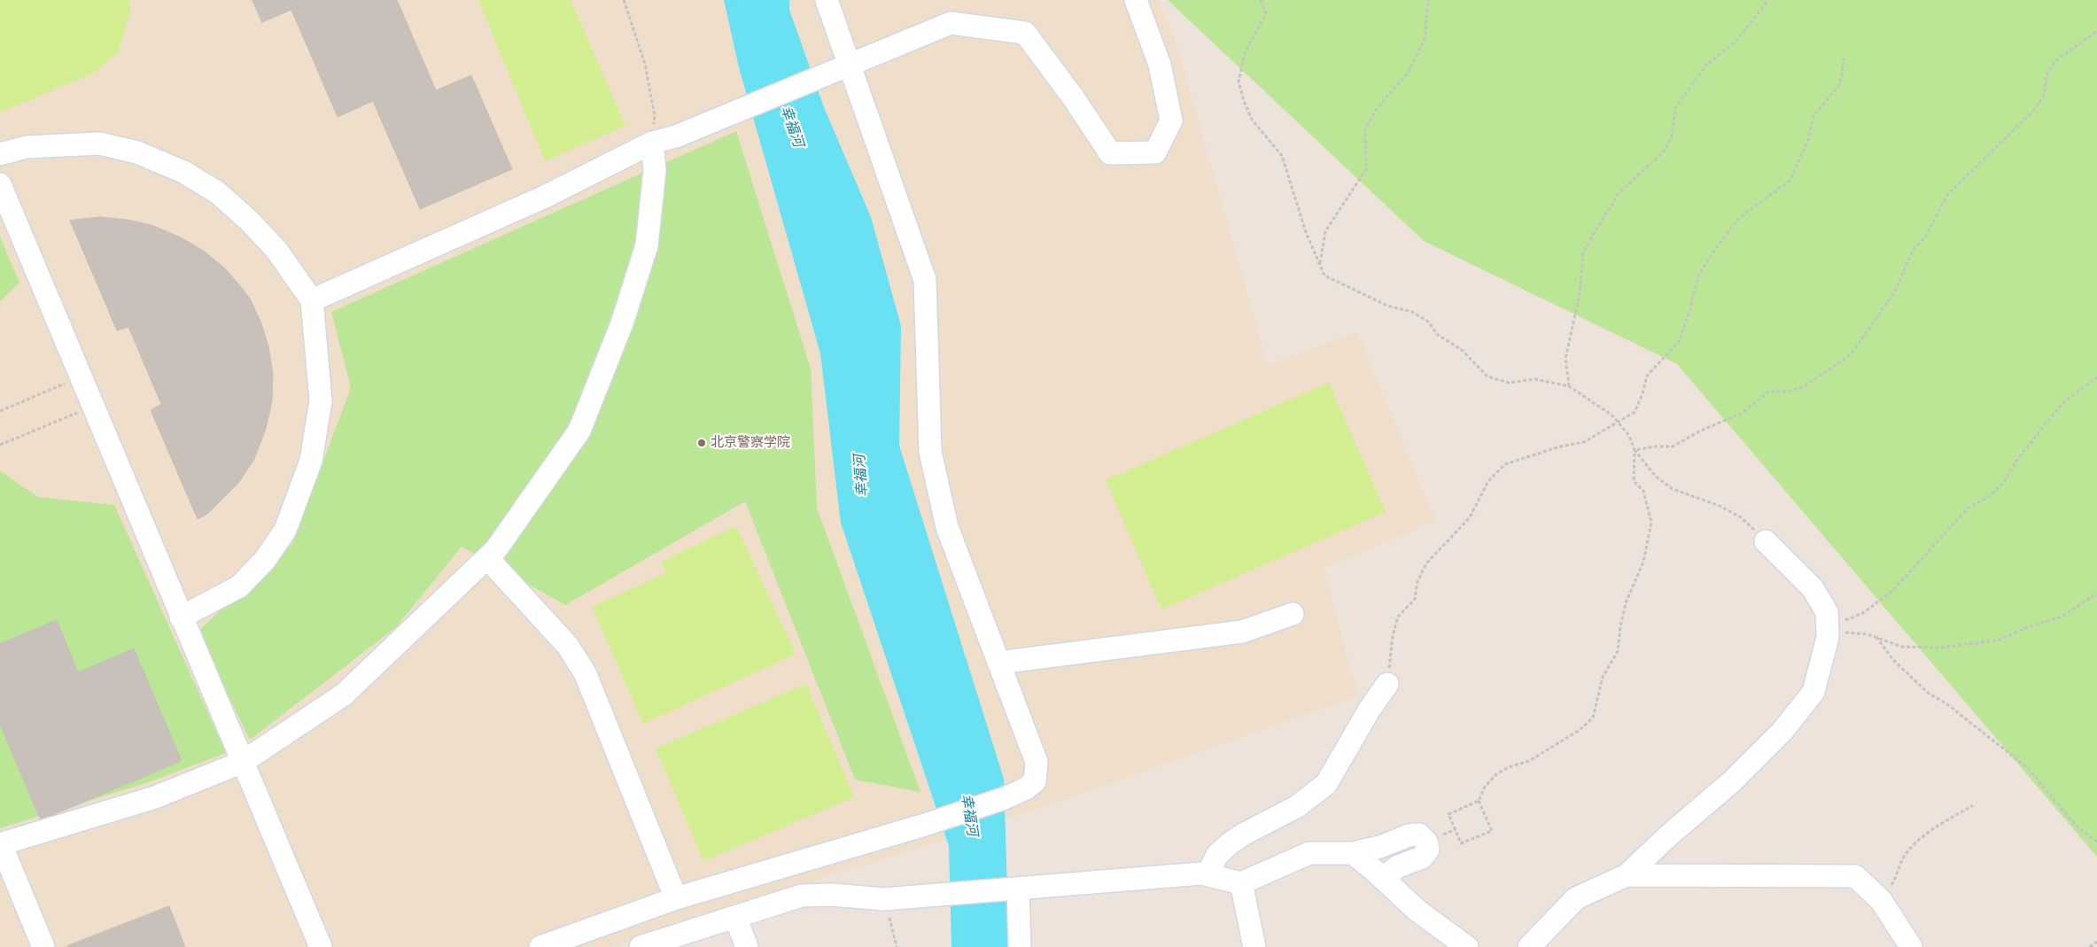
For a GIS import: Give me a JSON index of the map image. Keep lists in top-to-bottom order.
{
  "water": ["幸福河"],
  "places": ["北京警察学院"]
}
